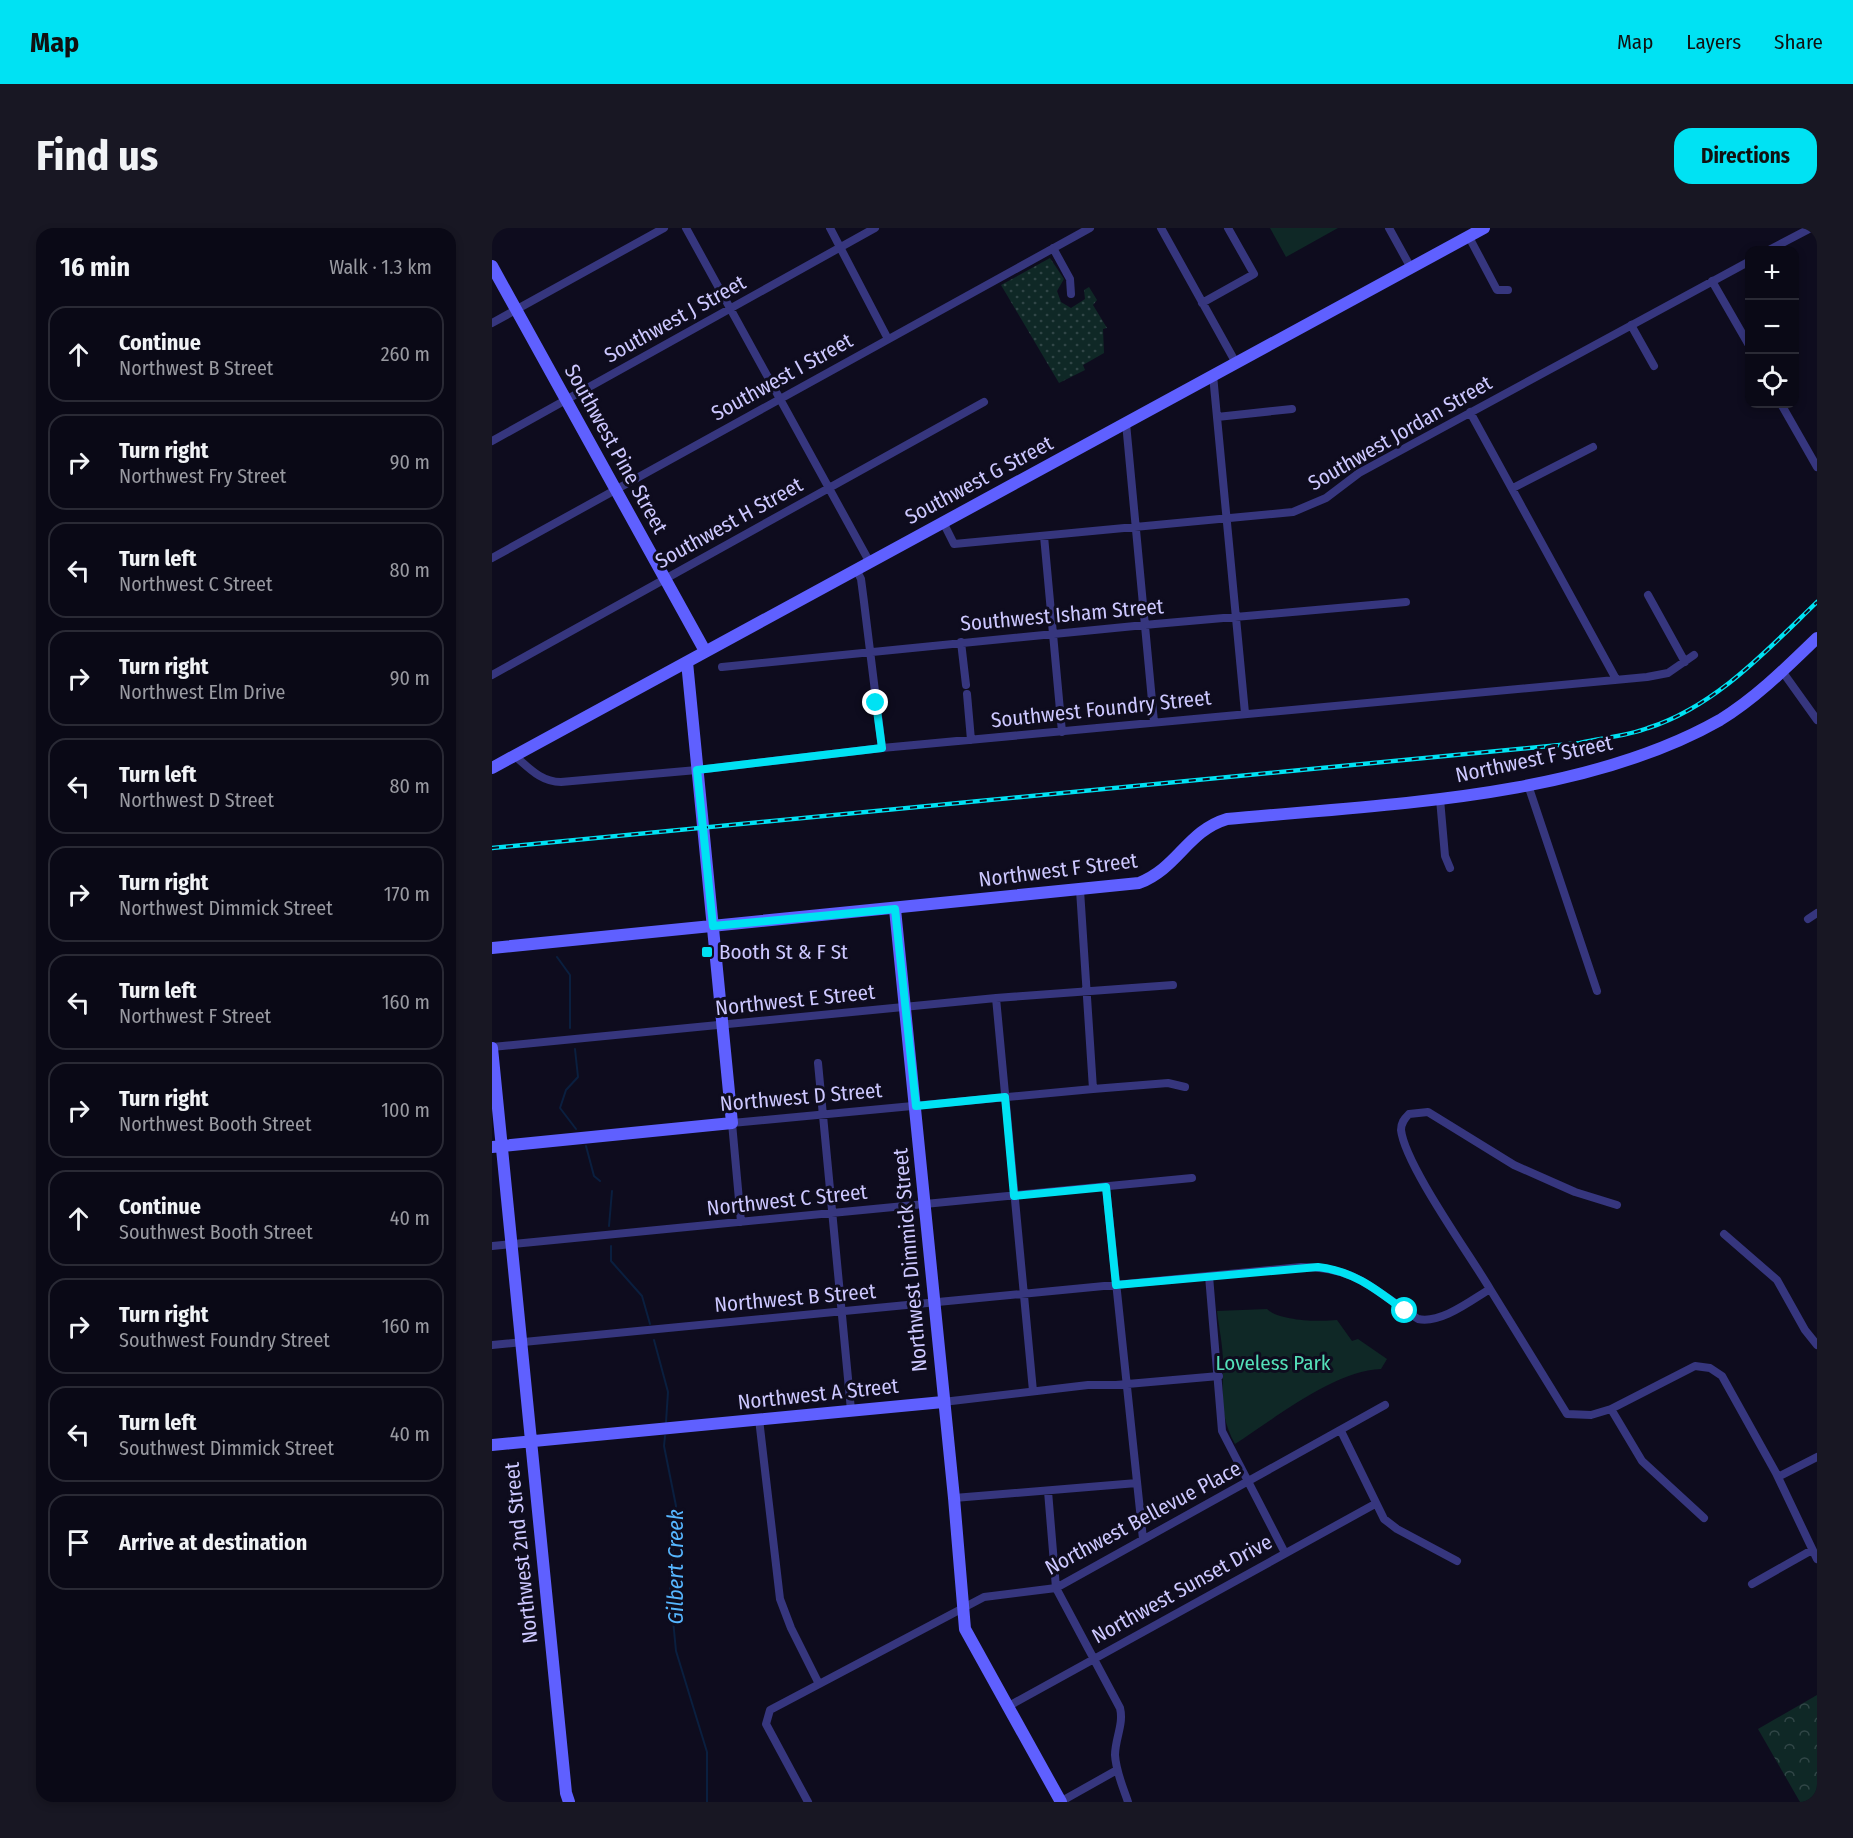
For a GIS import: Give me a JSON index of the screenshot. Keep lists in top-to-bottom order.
{
  "streets": {
    "street": [
      "Southwest J Street",
      "Southwest I Street",
      "Southwest Jordan Street",
      "Southwest Pine Street",
      "Southwest G Street",
      "Southwest H Street",
      "Southwest Isham Street",
      "Southwest Foundry Street",
      "Northwest F Street",
      "Northwest E Street",
      "Northwest D Street",
      "Northwest C Street",
      "Northwest Dimmick Street",
      "Northwest B Street",
      "Northwest A Street",
      "Northwest Bellevue Place",
      "Northwest 2nd Street",
      "Northwest Sunset Drive"
    ]
  },
  "crossings": [
    ["Southwest J Street", "Southwest Pine Street"],
    ["Southwest I Street", "Southwest Pine Street"],
    ["Southwest Jordan Street", "Southwest G Street"],
    ["Southwest Pine Street", "Southwest G Street"],
    ["Southwest Pine Street", "Southwest H Street"],
    ["Southwest G Street", "Southwest Foundry Street"],
    ["Northwest F Street", "Northwest Dimmick Street"],
    ["Northwest E Street", "Northwest Dimmick Street"],
    ["Northwest E Street", "Northwest 2nd Street"],
    ["Northwest D Street", "Northwest Dimmick Street"],
    ["Northwest D Street", "Northwest 2nd Street"],
    ["Northwest C Street", "Northwest Dimmick Street"],
    ["Northwest C Street", "Northwest 2nd Street"],
    ["Northwest Dimmick Street", "Northwest B Street"],
    ["Northwest Dimmick Street", "Northwest A Street"],
    ["Northwest Dimmick Street", "Northwest Bellevue Place"],
    ["Northwest Dimmick Street", "Northwest Sunset Drive"],
    ["Northwest B Street", "Northwest 2nd Street"],
    ["Northwest A Street", "Northwest 2nd Street"]
  ],
  "water": ["Gilbert Creek"],
  "parks": ["Loveless Park"],
  "places": {
    "transit": ["Booth St & F St"]
  },
  "page": {
    "header": "Map",
    "nav": ["Map", "Layers", "Share"],
    "buttons": "Directions",
    "title": "Find us",
    "heading": ["16 min", "Walk · 1.3 km"],
    "map_buttons": ["+", "−"],
    "list": [
      ["Continue", "Northwest B Street", "260 m"],
      ["Turn right", "Northwest Fry Street", "90 m"],
      ["Turn left", "Northwest C Street", "80 m"],
      ["Turn right", "Northwest Elm Drive", "90 m"],
      ["Turn left", "Northwest D Street", "80 m"],
      ["Turn right", "Northwest Dimmick Street", "170 m"],
      ["Turn left", "Northwest F Street", "160 m"],
      ["Turn right", "Northwest Booth Street", "100 m"],
      ["Continue", "Southwest Booth Street", "40 m"],
      ["Turn right", "Southwest Foundry Street", "160 m"],
      ["Turn left", "Southwest Dimmick Street", "40 m"],
      "Arrive at destination"
    ]
  }
}
